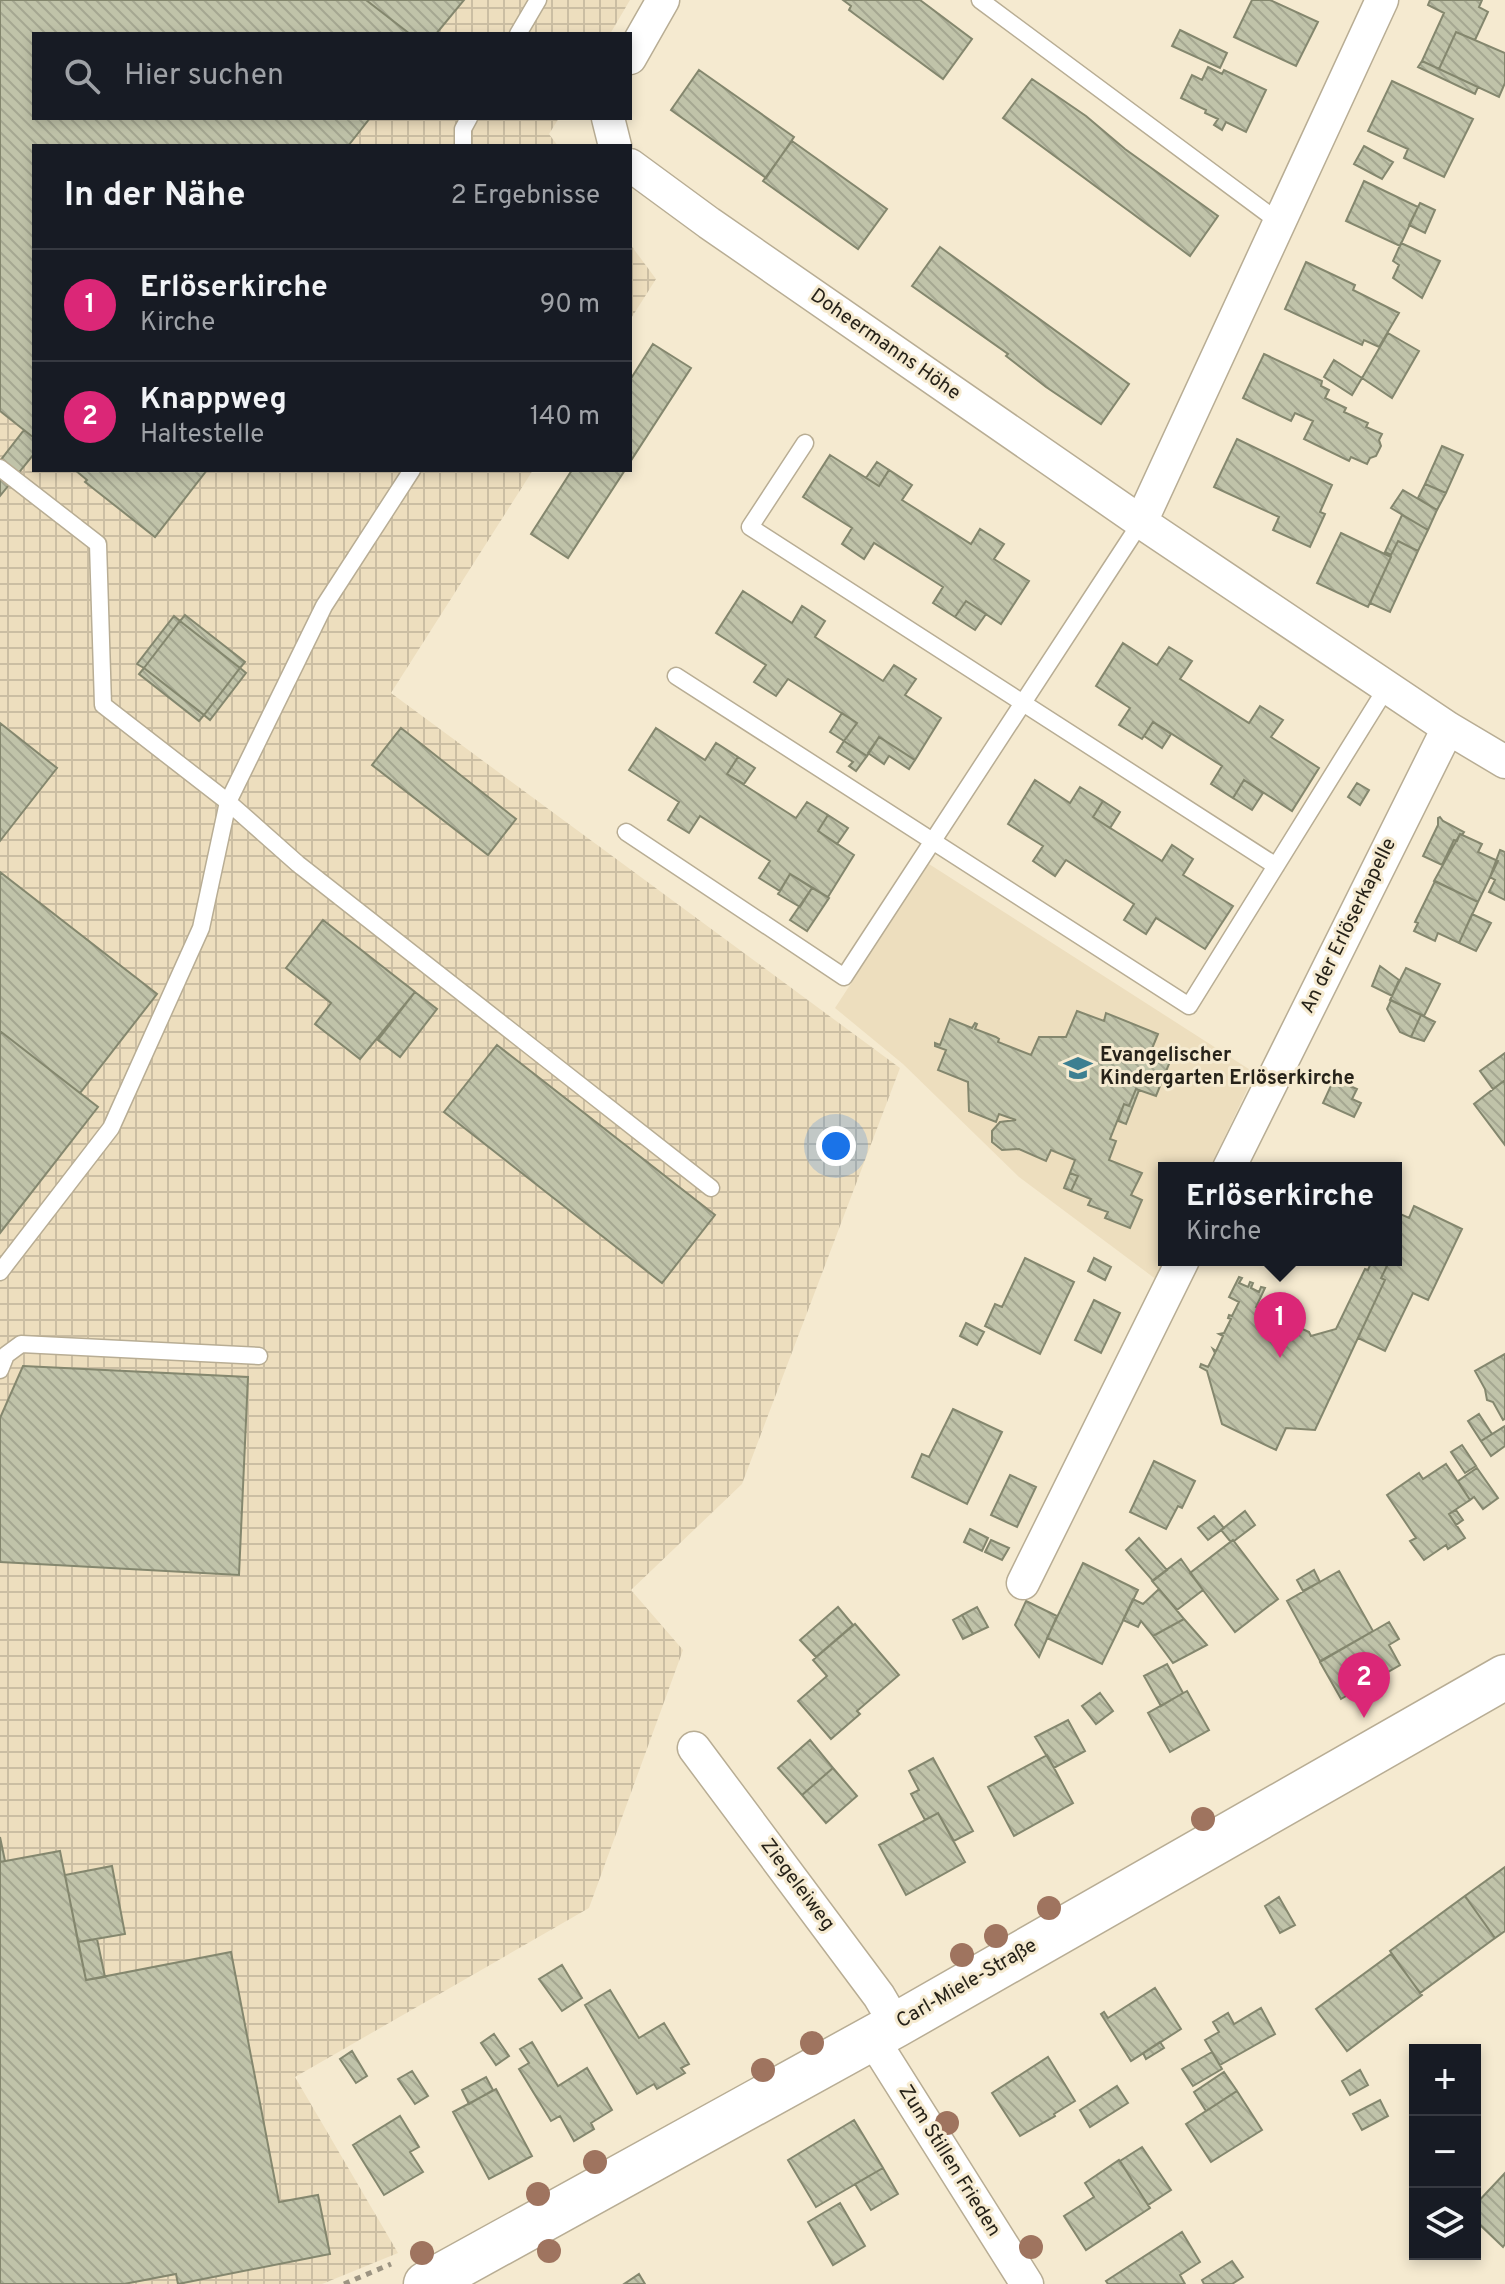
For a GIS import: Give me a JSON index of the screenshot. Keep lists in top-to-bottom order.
{
  "streets": {
    "street": [
      "Doheermanns Höhe",
      "An der Erlöserkapelle",
      "Ziegeleiweg",
      "Carl-Miele-Straße",
      "Zum Stillen Frieden"
    ]
  },
  "crossings": [
    ["Doheermanns Höhe", "An der Erlöserkapelle"],
    ["Ziegeleiweg", "Carl-Miele-Straße"],
    ["Ziegeleiweg", "Zum Stillen Frieden"],
    ["Carl-Miele-Straße", "Zum Stillen Frieden"]
  ],
  "places": {
    "school or university": ["Evangelischer Kindergarten Erlöserkirche"]
  },
  "page": {
    "search": "Hier suchen",
    "heading": ["In der Nähe", "2 Ergebnisse"],
    "list": [
      {
        "mark": "1",
        "name": "Erlöserkirche",
        "note": "Kirche",
        "value": "90 m"
      },
      {
        "mark": "2",
        "name": "Knappweg",
        "note": "Haltestelle",
        "value": "140 m"
      }
    ],
    "popup": ["Erlöserkirche", "Kirche"],
    "pins": ["1", "2"],
    "map_buttons": ["+", "−"]
  }
}
